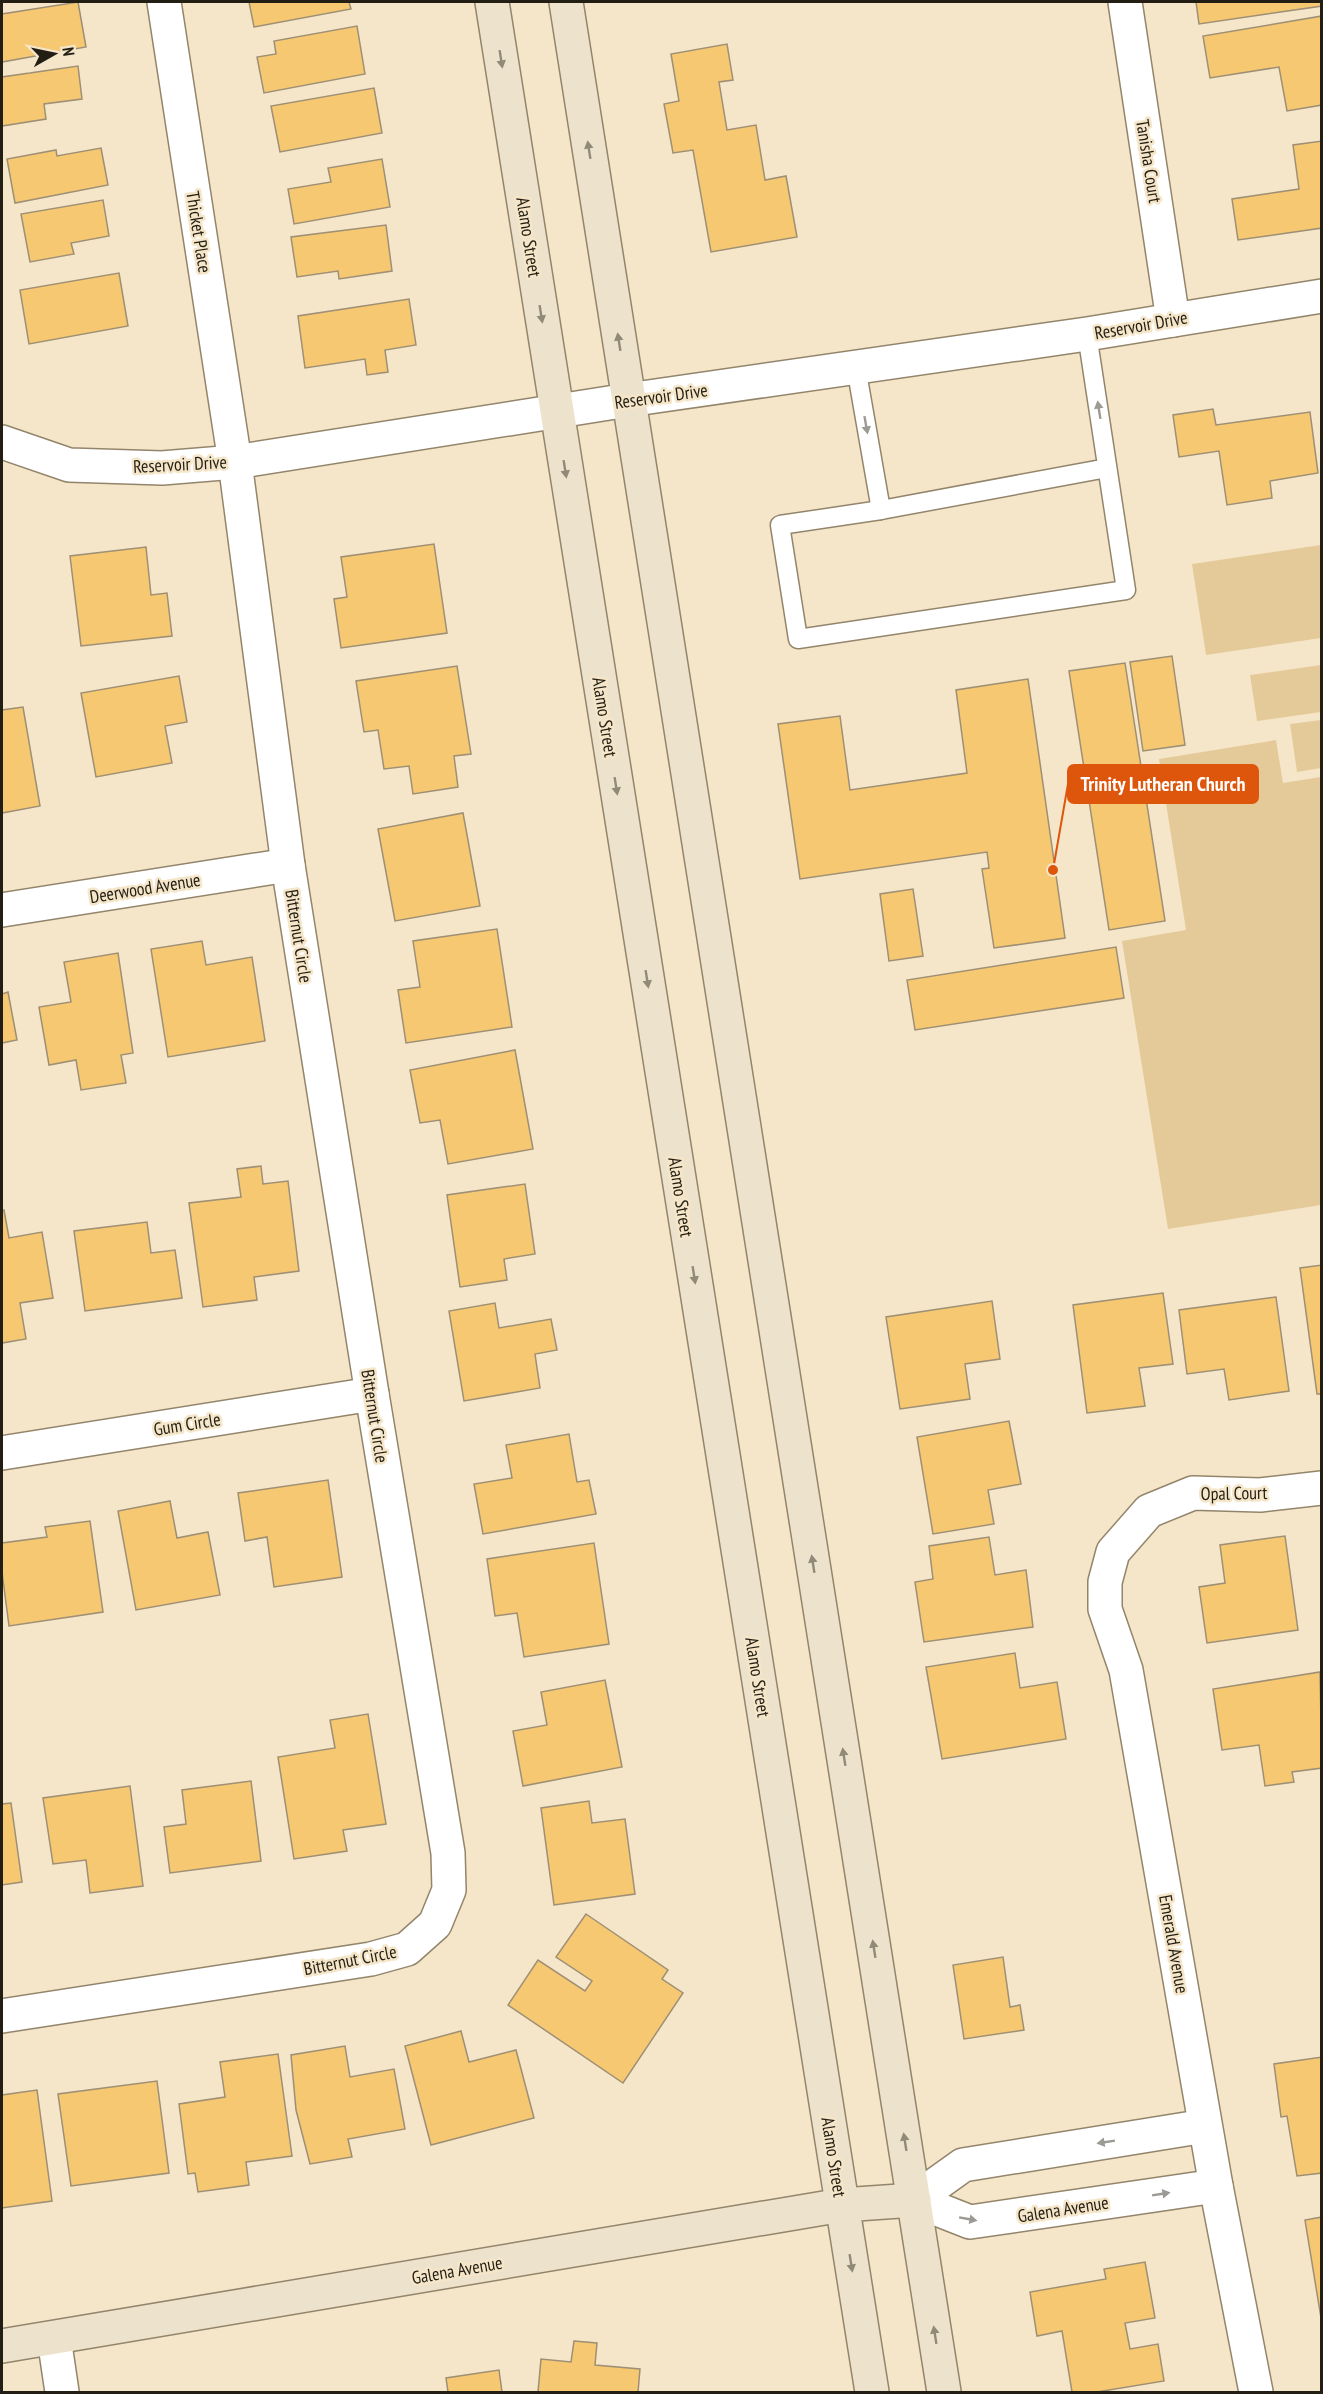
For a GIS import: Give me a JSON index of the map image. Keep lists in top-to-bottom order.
{
  "streets": {
    "main road": ["Alamo Street", "Galena Avenue"],
    "street": [
      "Tanisha Court",
      "Thicket Place",
      "Reservoir Drive",
      "Deerwood Avenue",
      "Bitternut Circle",
      "Gum Circle",
      "Opal Court",
      "Emerald Avenue"
    ]
  },
  "crossings": [
    ["Tanisha Court", "Reservoir Drive"],
    ["Thicket Place", "Reservoir Drive"],
    ["Thicket Place", "Bitternut Circle"],
    ["Alamo Street", "Reservoir Drive"],
    ["Alamo Street", "Galena Avenue"],
    ["Reservoir Drive", "Bitternut Circle"],
    ["Deerwood Avenue", "Bitternut Circle"],
    ["Bitternut Circle", "Gum Circle"],
    ["Opal Court", "Emerald Avenue"],
    ["Emerald Avenue", "Galena Avenue"]
  ],
  "places": ["Trinity Lutheran Church"],
  "north": "right"
}
